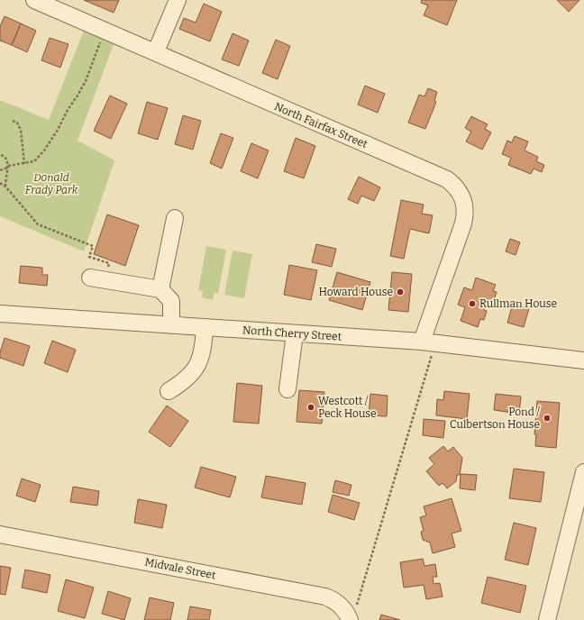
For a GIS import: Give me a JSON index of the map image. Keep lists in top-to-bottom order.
{
  "streets": {
    "street": ["North Fairfax Street", "North Cherry Street", "Midvale Street"]
  },
  "crossings": [
    ["North Fairfax Street", "North Cherry Street"]
  ],
  "parks": ["Donald Frady Park"],
  "places": [
    "Howard House",
    "Rullman House",
    "Westcott / Peck House",
    "Pond / Culbertson House"
  ]
}
